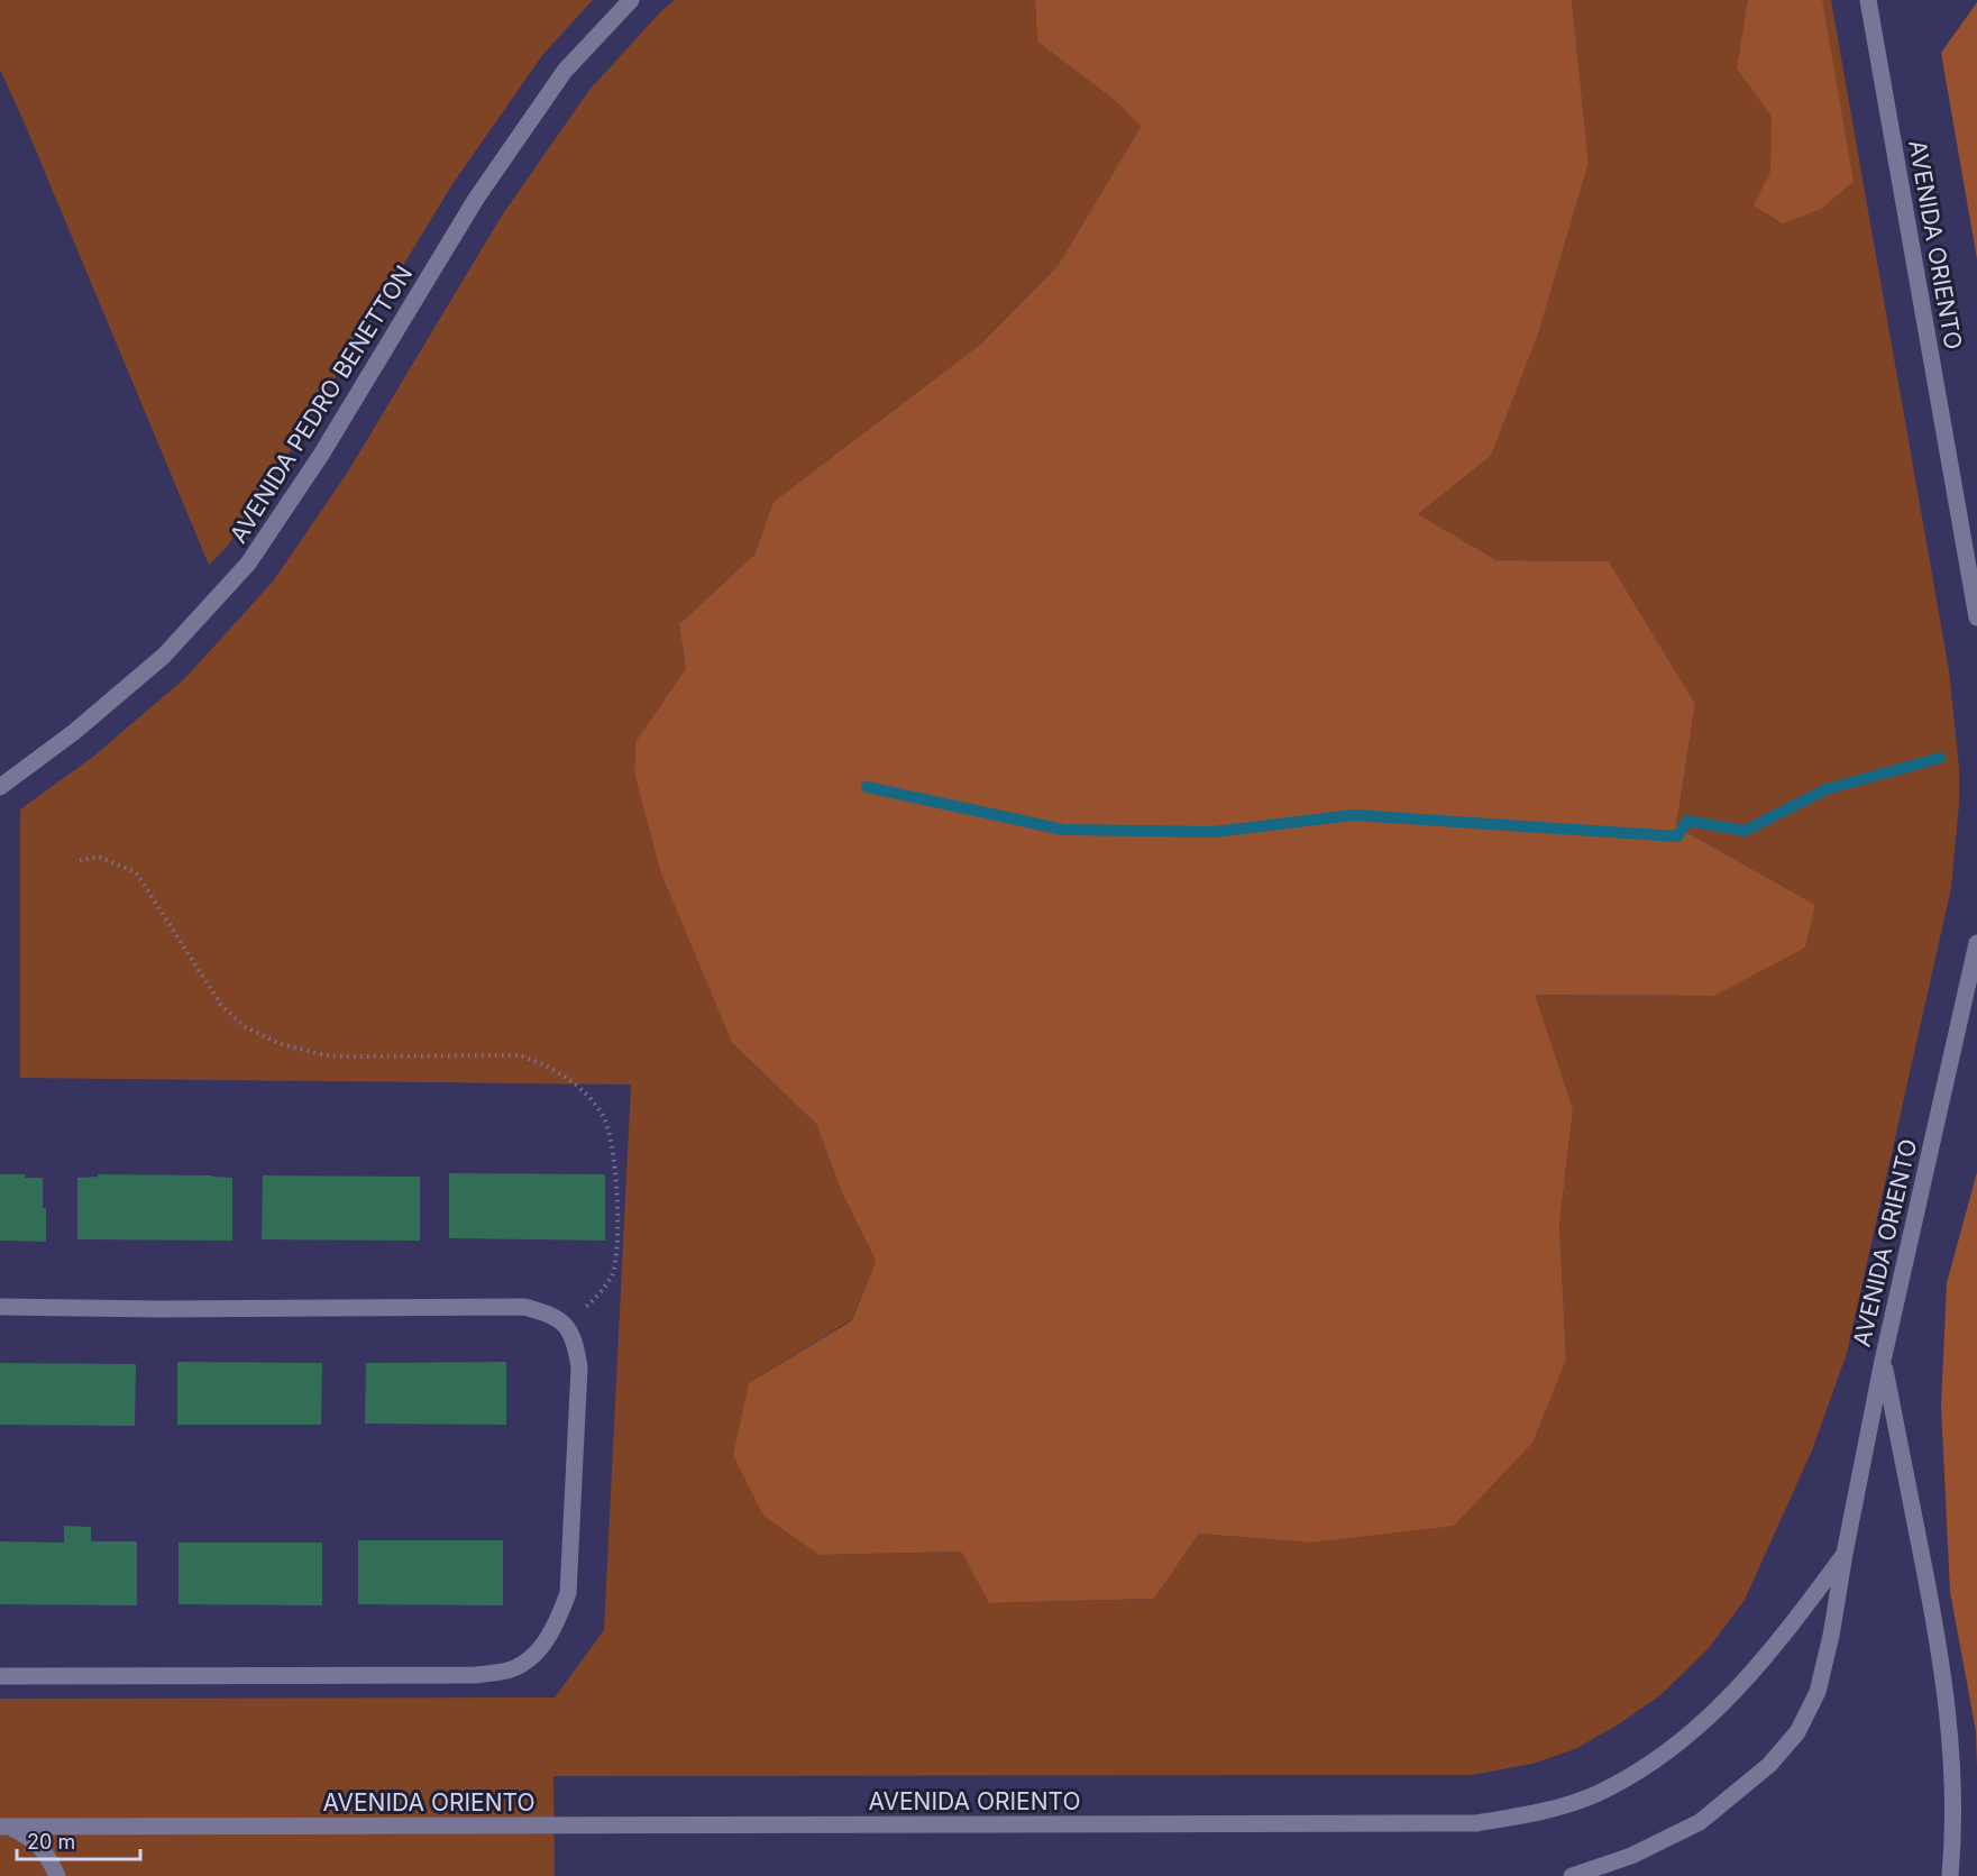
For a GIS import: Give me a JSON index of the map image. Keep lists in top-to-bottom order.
{
  "streets": {
    "street": ["AVENIDA ORIENTO", "AVENIDA PEDRO BENETTON"]
  },
  "scale_bar": "20 m"
}
